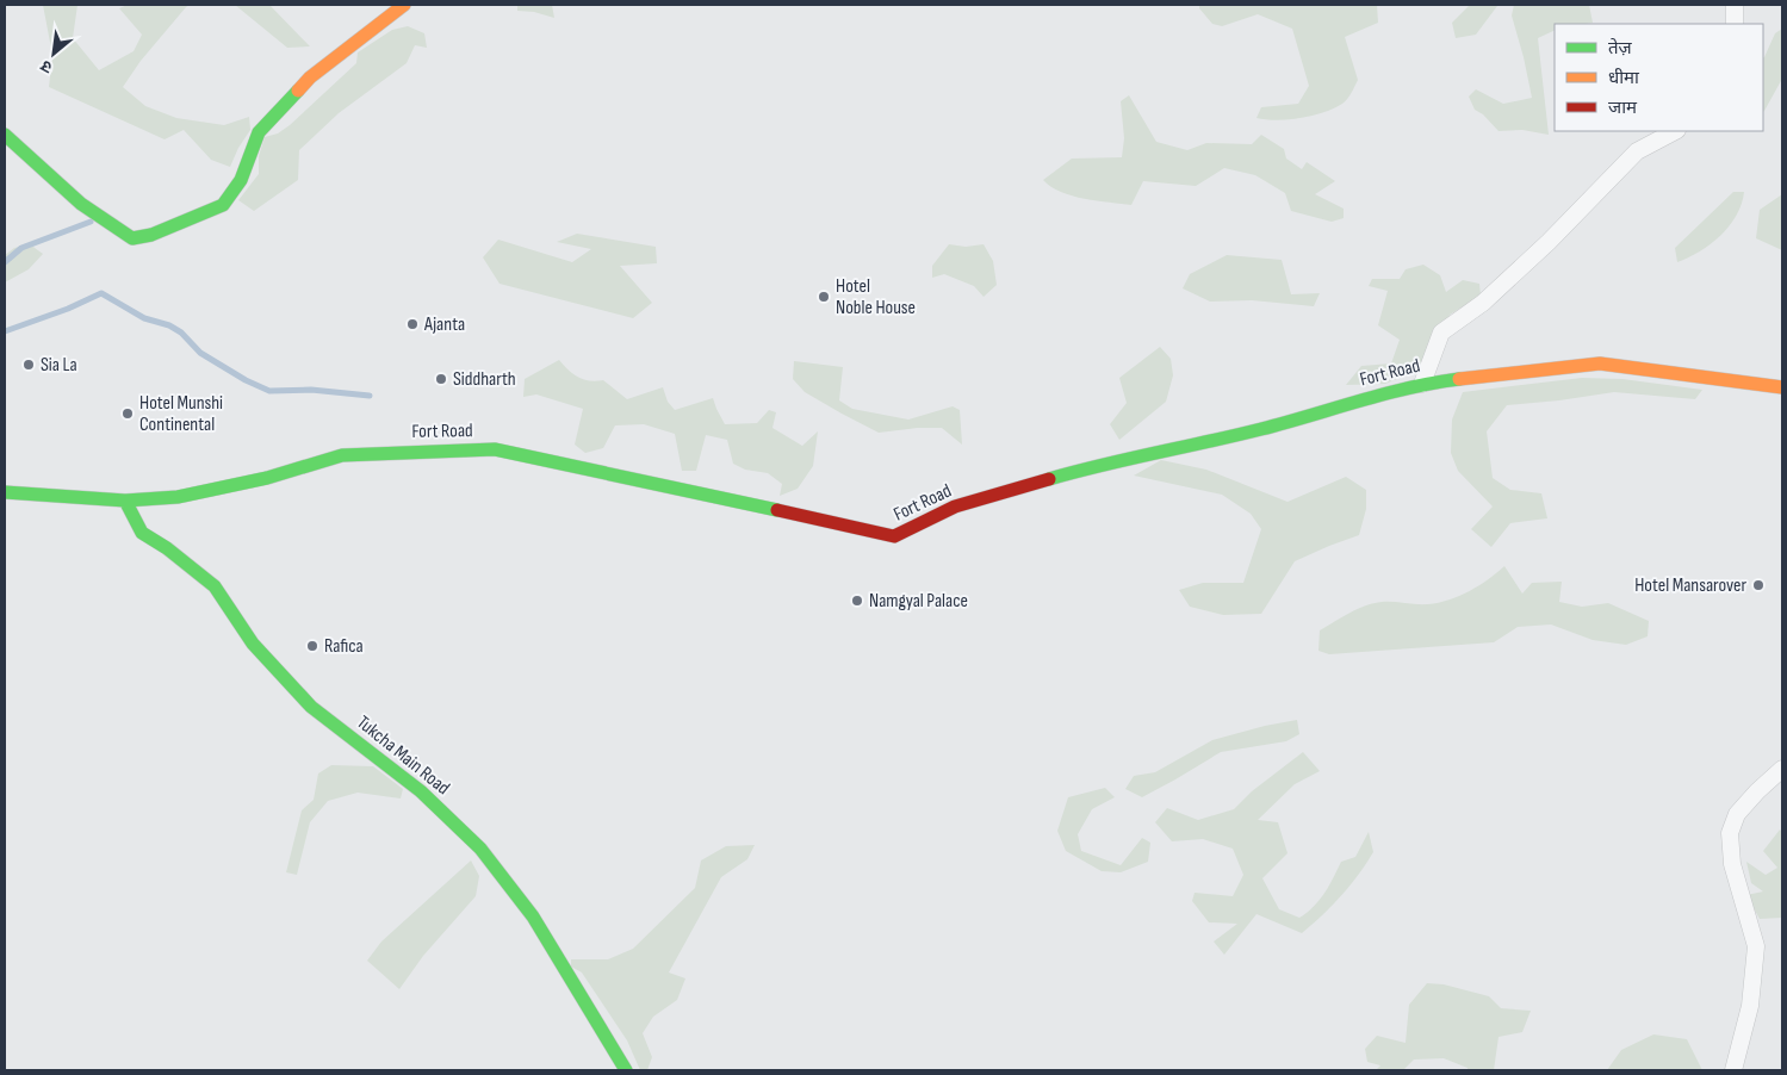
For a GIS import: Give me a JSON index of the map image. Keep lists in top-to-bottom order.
{
  "streets": {
    "street": ["Fort Road", "Tukcha Main Road"]
  },
  "crossings": [
    ["Fort Road", "Tukcha Main Road"]
  ],
  "places": [
    "Hotel Noble House",
    "Ajanta",
    "Sia La",
    "Siddharth",
    "Hotel Munshi Continental",
    "Hotel Mansarover",
    "Namgyal Palace",
    "Rafica"
  ],
  "legend": ["तेज़", "धीमा", "जाम"],
  "north": "bottom left"
}
